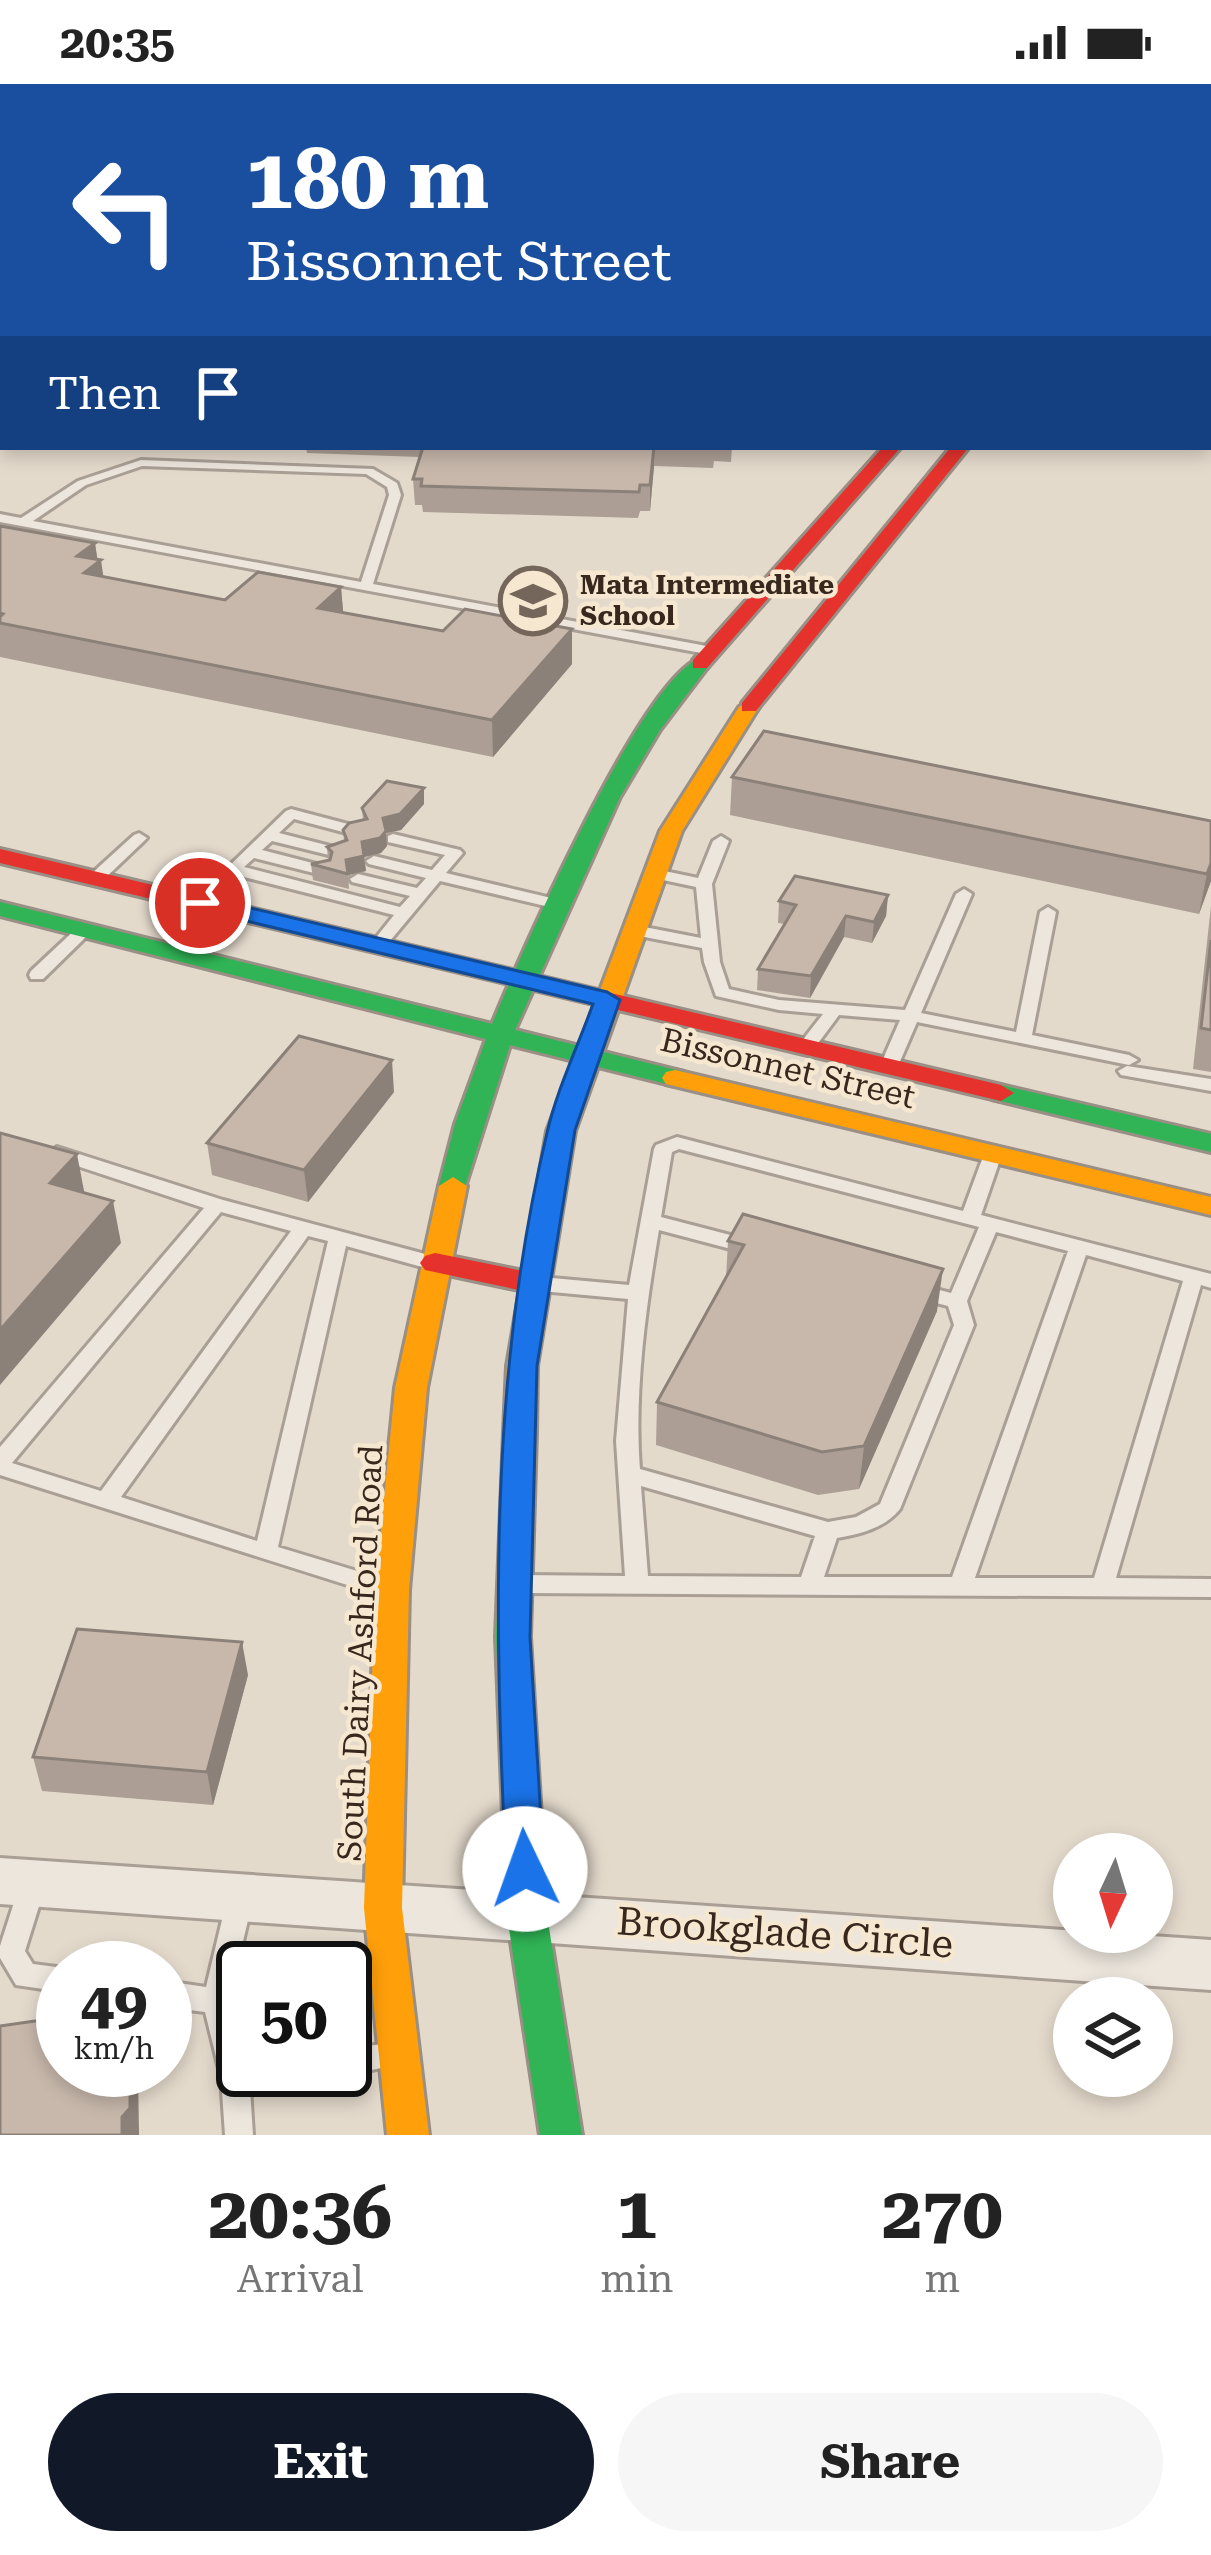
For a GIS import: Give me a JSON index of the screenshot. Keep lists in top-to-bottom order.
{
  "streets": {
    "main road": ["Bissonnet Street", "South Dairy Ashford Road"],
    "street": ["Brookglade Circle"]
  },
  "crossings": [
    ["Bissonnet Street", "South Dairy Ashford Road"],
    ["South Dairy Ashford Road", "Brookglade Circle"]
  ],
  "places": {
    "school or university": ["Mata Intermediate School"]
  },
  "north": "bottom",
  "page": {
    "status": "20:35",
    "turn": ["180 m", "Bissonnet Street"],
    "then": "Then",
    "speed": "49 km/h",
    "limit": "50",
    "eta": [
      "20:36",
      "Arrival",
      "1",
      "min",
      "270",
      "m"
    ],
    "buttons": ["Exit", "Share"]
  }
}
